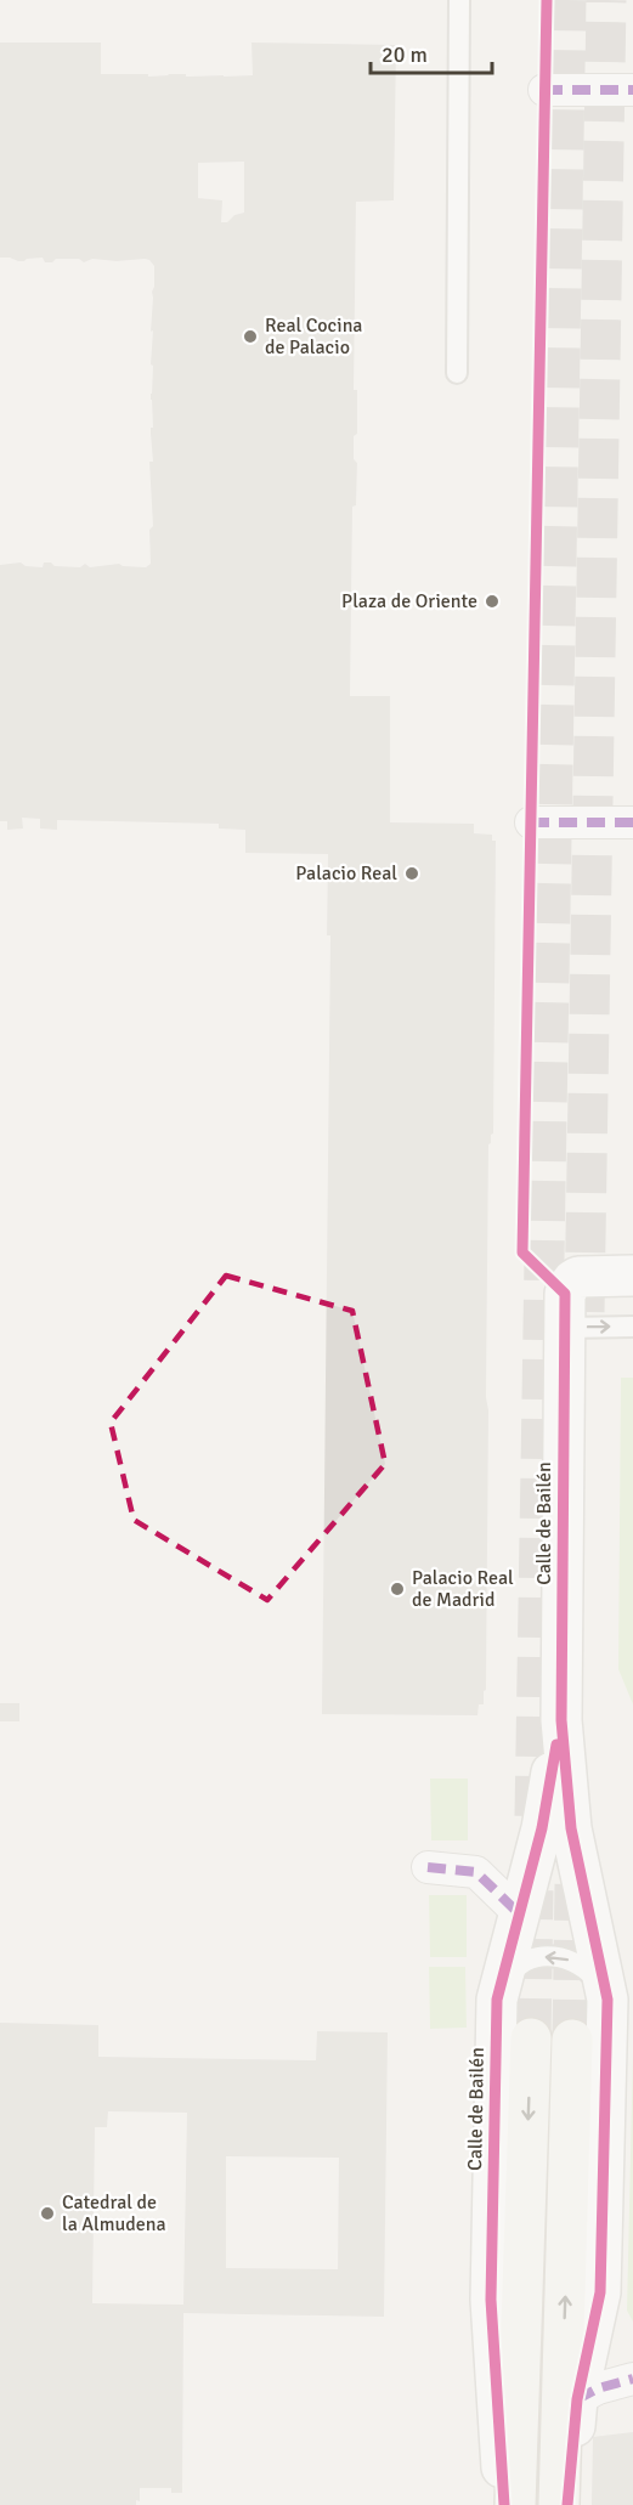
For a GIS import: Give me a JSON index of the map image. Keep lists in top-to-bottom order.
{
  "streets": {
    "street": ["Calle de Bailén"]
  },
  "places": [
    "Real Cocina de Palacio",
    "Plaza de Oriente",
    "Palacio Real",
    "Palacio Real de Madrid",
    "Catedral de la Almudena"
  ],
  "scale_bar": "20 m"
}
